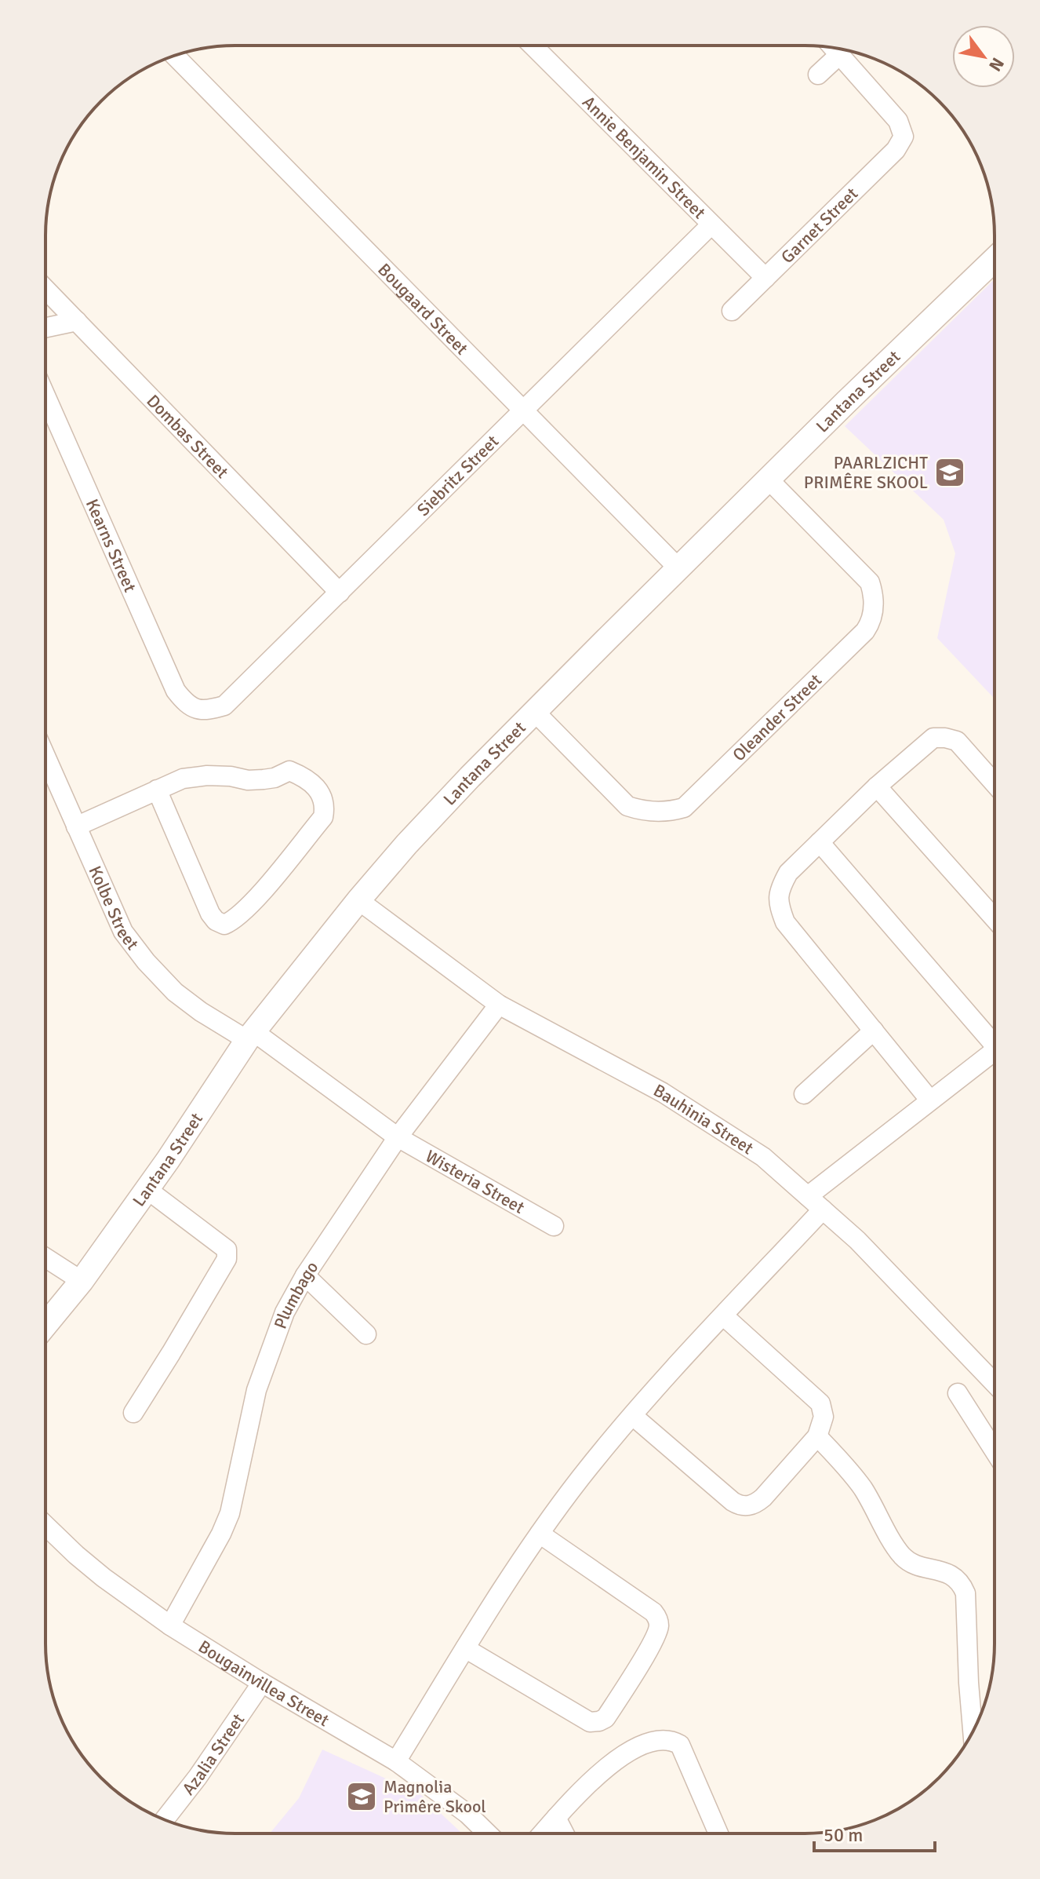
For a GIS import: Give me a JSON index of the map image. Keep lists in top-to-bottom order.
{
  "streets": {
    "street": [
      "Annie Benjamin Street",
      "Garnet Street",
      "Bougaard Street",
      "Lantana Street",
      "Dombas Street",
      "Siebritz Street",
      "Kearns Street",
      "Oleander Street",
      "Kolbe Street",
      "Bauhinia Street",
      "Wisteria Street",
      "Plumbago",
      "Bougainvillea Street",
      "Azalia Street"
    ]
  },
  "crossings": [
    ["Annie Benjamin Street", "Garnet Street"],
    ["Annie Benjamin Street", "Siebritz Street"],
    ["Bougaard Street", "Lantana Street"],
    ["Bougaard Street", "Siebritz Street"],
    ["Lantana Street", "Oleander Street"],
    ["Lantana Street", "Kolbe Street"],
    ["Lantana Street", "Bauhinia Street"],
    ["Dombas Street", "Siebritz Street"],
    ["Siebritz Street", "Kearns Street"],
    ["Kolbe Street", "Wisteria Street"],
    ["Kolbe Street", "Plumbago"],
    ["Bauhinia Street", "Plumbago"],
    ["Wisteria Street", "Plumbago"],
    ["Plumbago", "Bougainvillea Street"],
    ["Bougainvillea Street", "Azalia Street"]
  ],
  "places": {
    "school or university": ["PAARLZICHT PRIMÊRE SKOOL", "Magnolia Primêre Skool"]
  },
  "scale_bar": "50 m",
  "north": "bottom right"
}
